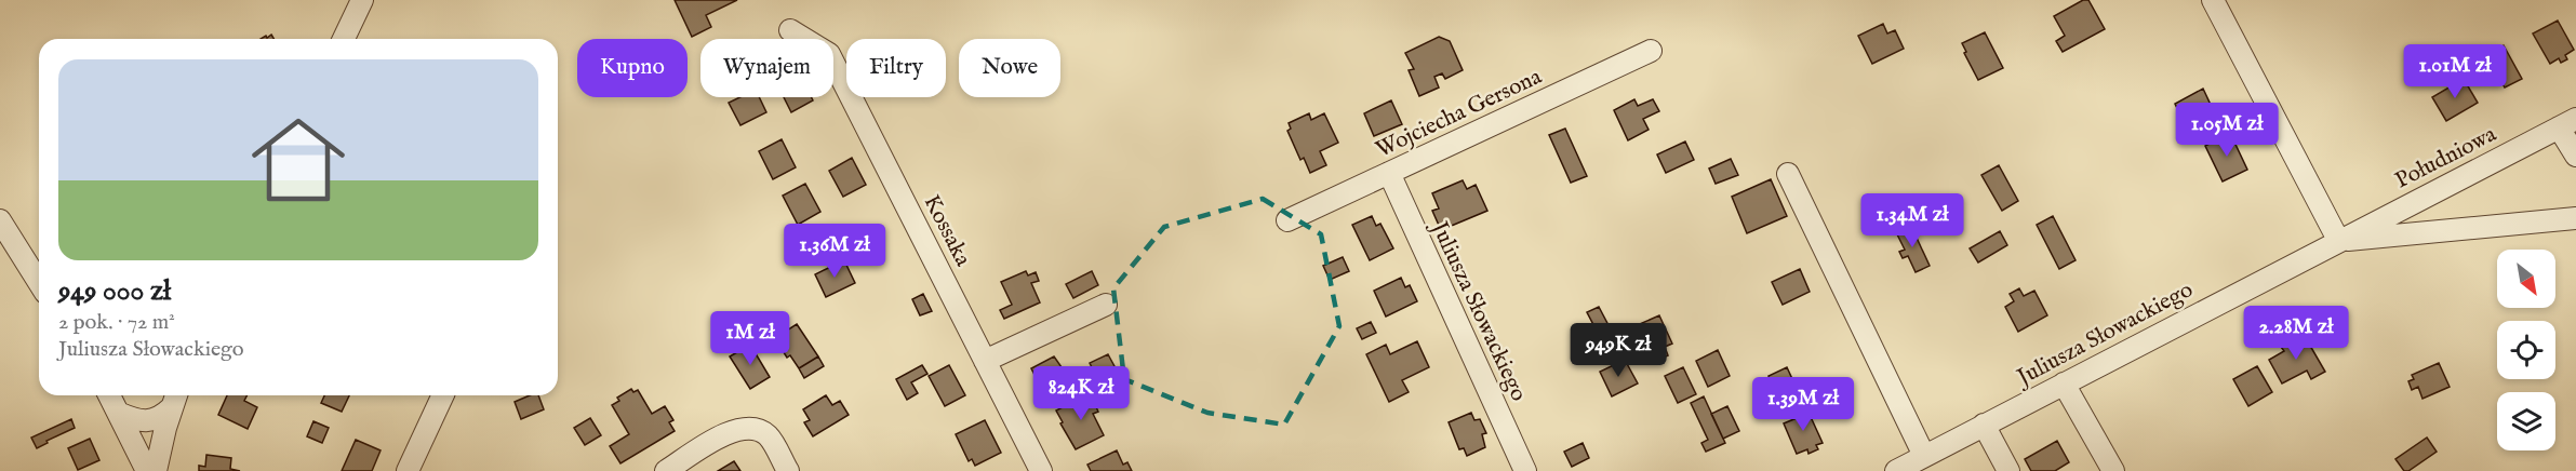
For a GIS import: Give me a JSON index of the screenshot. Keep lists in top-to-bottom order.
{
  "streets": {
    "street": [
      "Wojciecha Gersona",
      "Południowa",
      "Kossaka",
      "Juliusza Słowackiego"
    ]
  },
  "crossings": [
    ["Wojciecha Gersona", "Juliusza Słowackiego"],
    ["Południowa", "Juliusza Słowackiego"]
  ],
  "north": "bottom right",
  "page": {
    "chip": [
      "Kupno",
      "Wynajem",
      "Filtry",
      "Nowe"
    ],
    "list": [
      {
        "name": "949 000 zł",
        "note": "2 pok. · 72 m² · Juliusza Słowackiego"
      }
    ],
    "price": [
      "1.01M zł",
      "1.05M zł",
      "1.34M zł",
      "1.36M zł",
      "2.28M zł",
      "1M zł",
      "949K zł",
      "824K zł",
      "1.39M zł"
    ]
  }
}
